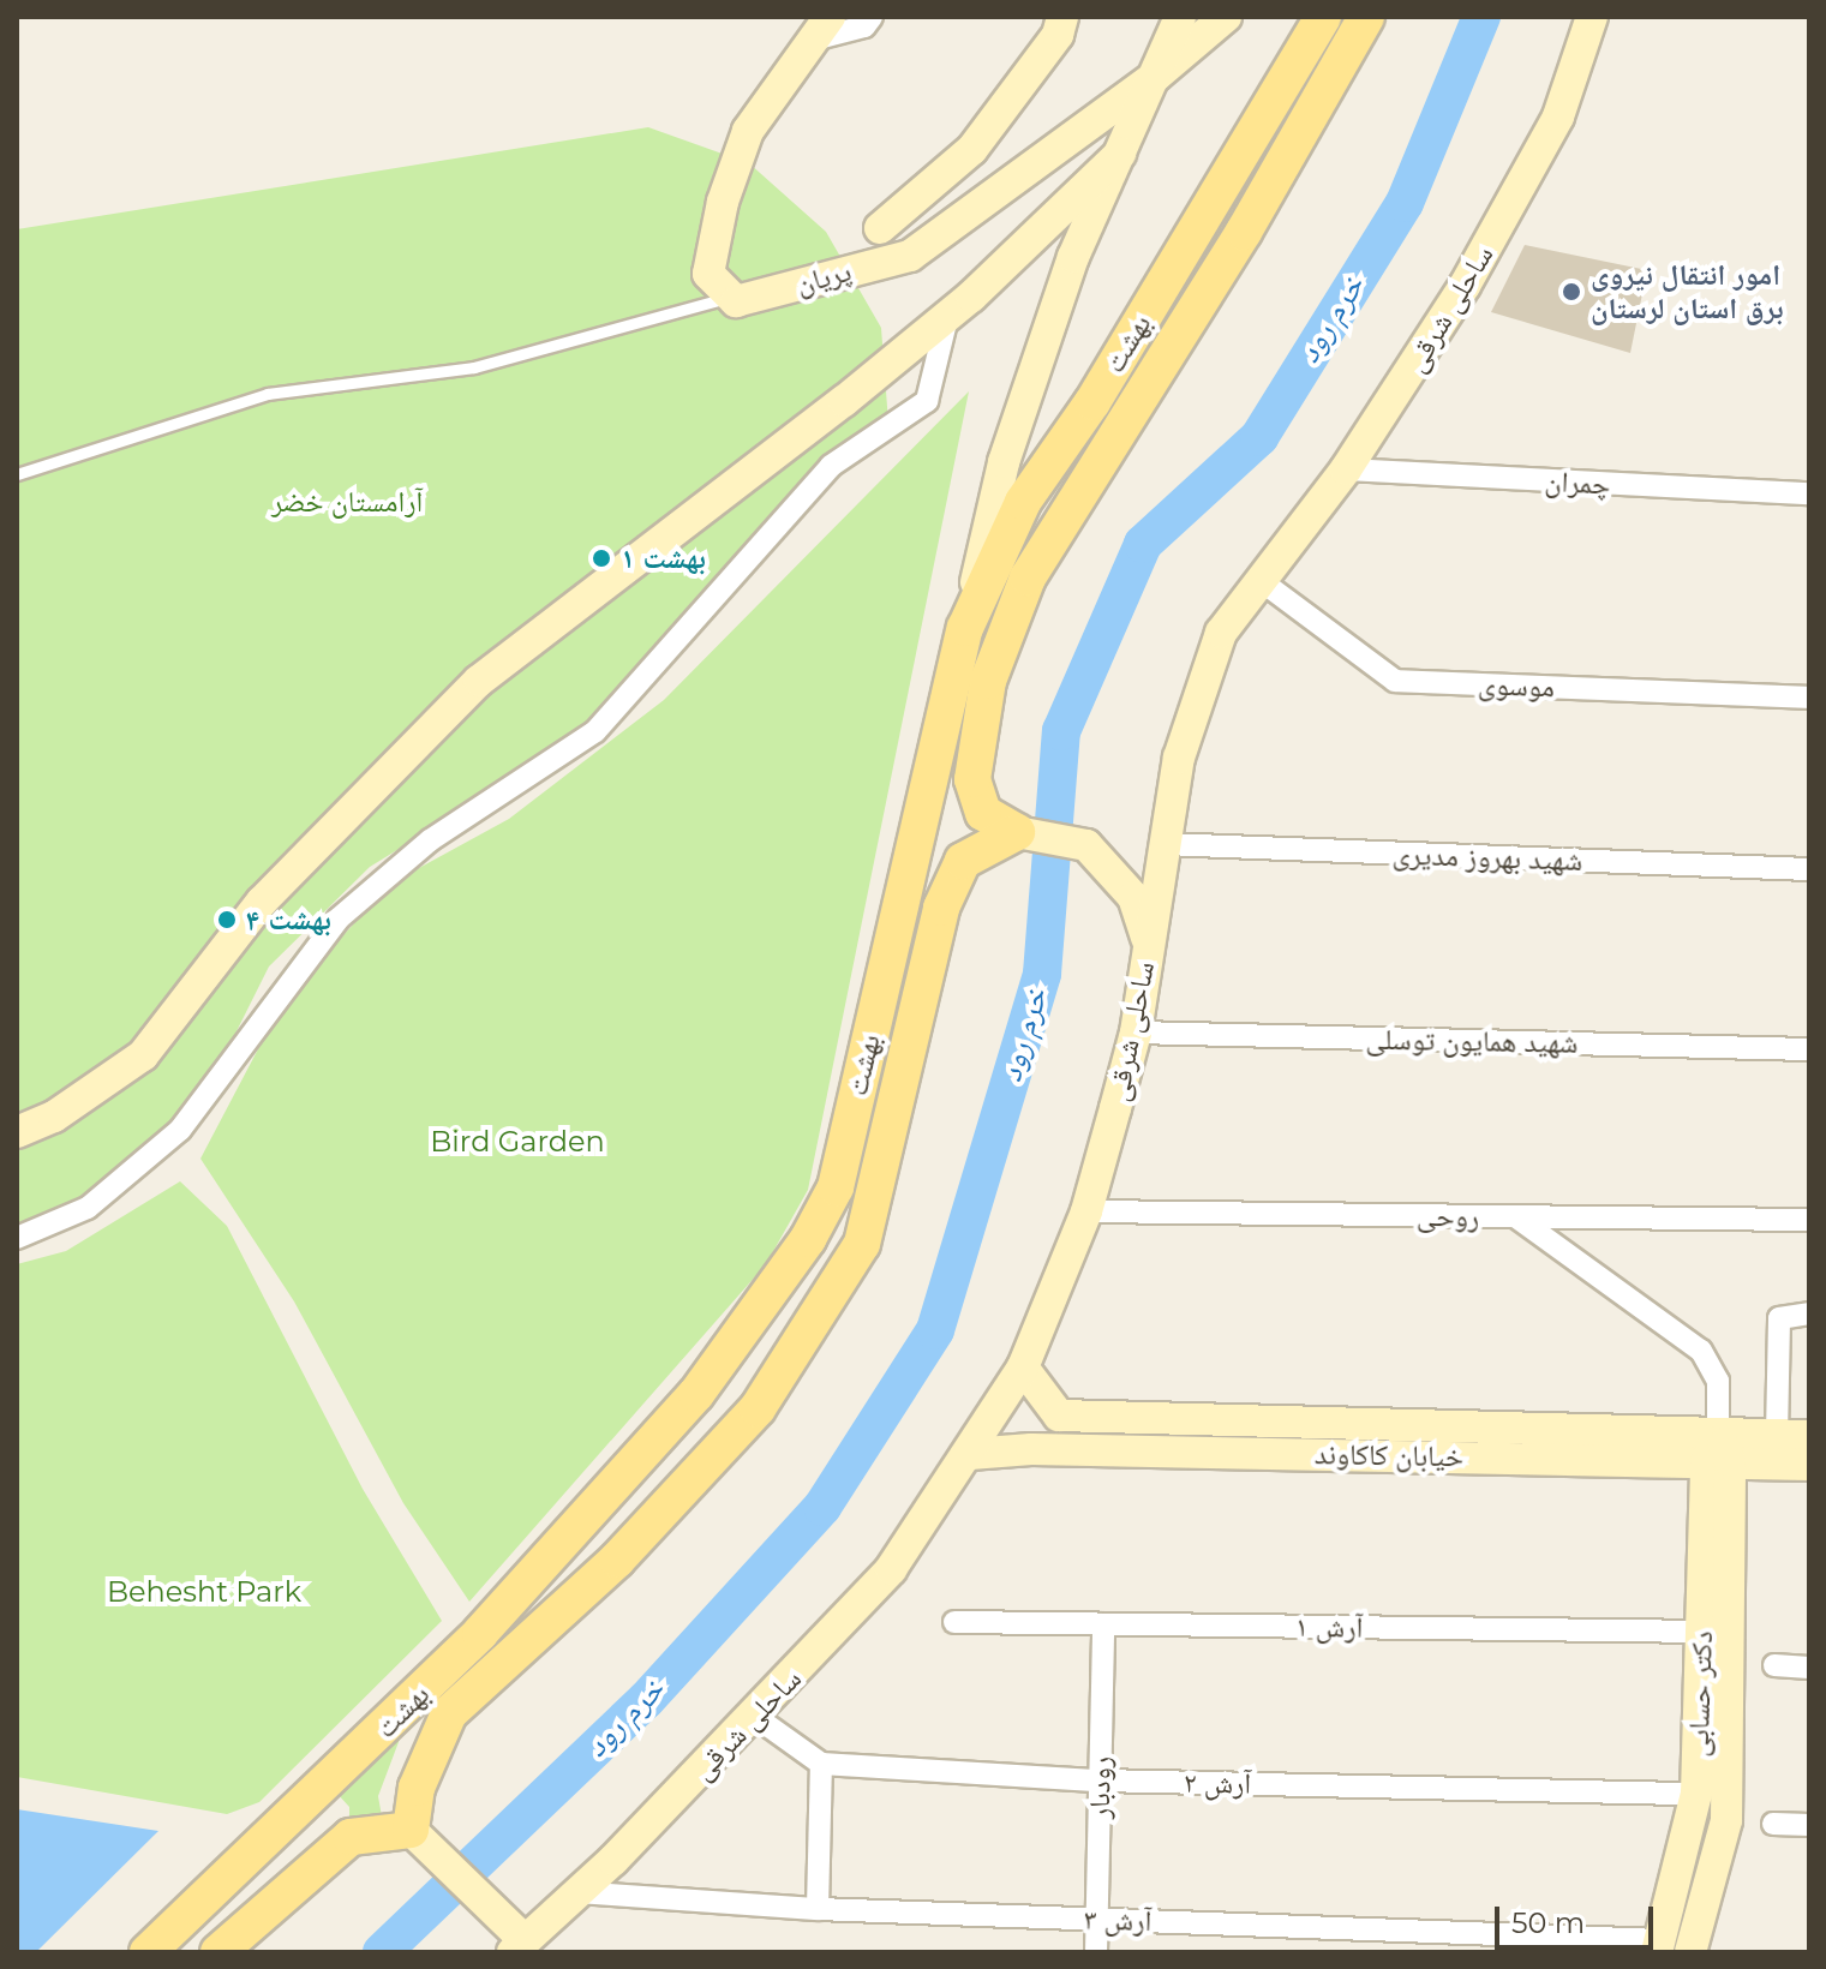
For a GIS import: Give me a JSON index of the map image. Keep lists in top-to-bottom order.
{
  "streets": {
    "main road": [
      "پریان",
      "ساحلی شرقی",
      "بهشت",
      "خیابان کاکاوند",
      "دکتر حسابی"
    ],
    "street": [
      "چمران",
      "موسوی",
      "شهید بهروز مدیری",
      "شهید همایون توسلی",
      "روحی",
      "آرش ۱",
      "آرش ۲",
      "رودبار",
      "آرش ۳"
    ]
  },
  "crossings": [
    ["ساحلی شرقی", "چمران"],
    ["ساحلی شرقی", "موسوی"],
    ["ساحلی شرقی", "شهید بهروز مدیری"],
    ["ساحلی شرقی", "شهید همایون توسلی"],
    ["ساحلی شرقی", "روحی"],
    ["ساحلی شرقی", "خیابان کاکاوند"],
    ["ساحلی شرقی", "آرش ۳"],
    ["روحی", "دکتر حسابی"],
    ["خیابان کاکاوند", "دکتر حسابی"],
    ["آرش ۱", "دکتر حسابی"],
    ["آرش ۱", "رودبار"],
    ["دکتر حسابی", "آرش ۲"],
    ["دکتر حسابی", "آرش ۳"],
    ["آرش ۲", "رودبار"],
    ["رودبار", "آرش ۳"]
  ],
  "water": ["خرم رود"],
  "parks": ["آرامستان خضر", "Bird Garden", "Behesht Park"],
  "places": ["امور انتقال نیروی برق استان لرستان", "بهشت ۱", "بهشت ۴"],
  "scale_bar": "50 m"
}
